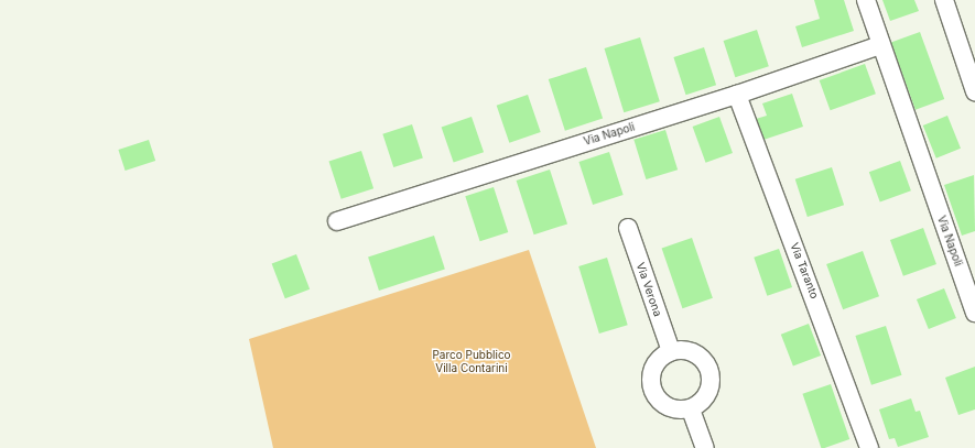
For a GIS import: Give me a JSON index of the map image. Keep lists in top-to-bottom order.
{
  "streets": {
    "street": ["Via Napoli", "Via Taranto", "Via Verona"]
  },
  "crossings": [
    ["Via Napoli", "Via Taranto"]
  ],
  "parks": ["Parco Pubblico Villa Contarini"]
}
